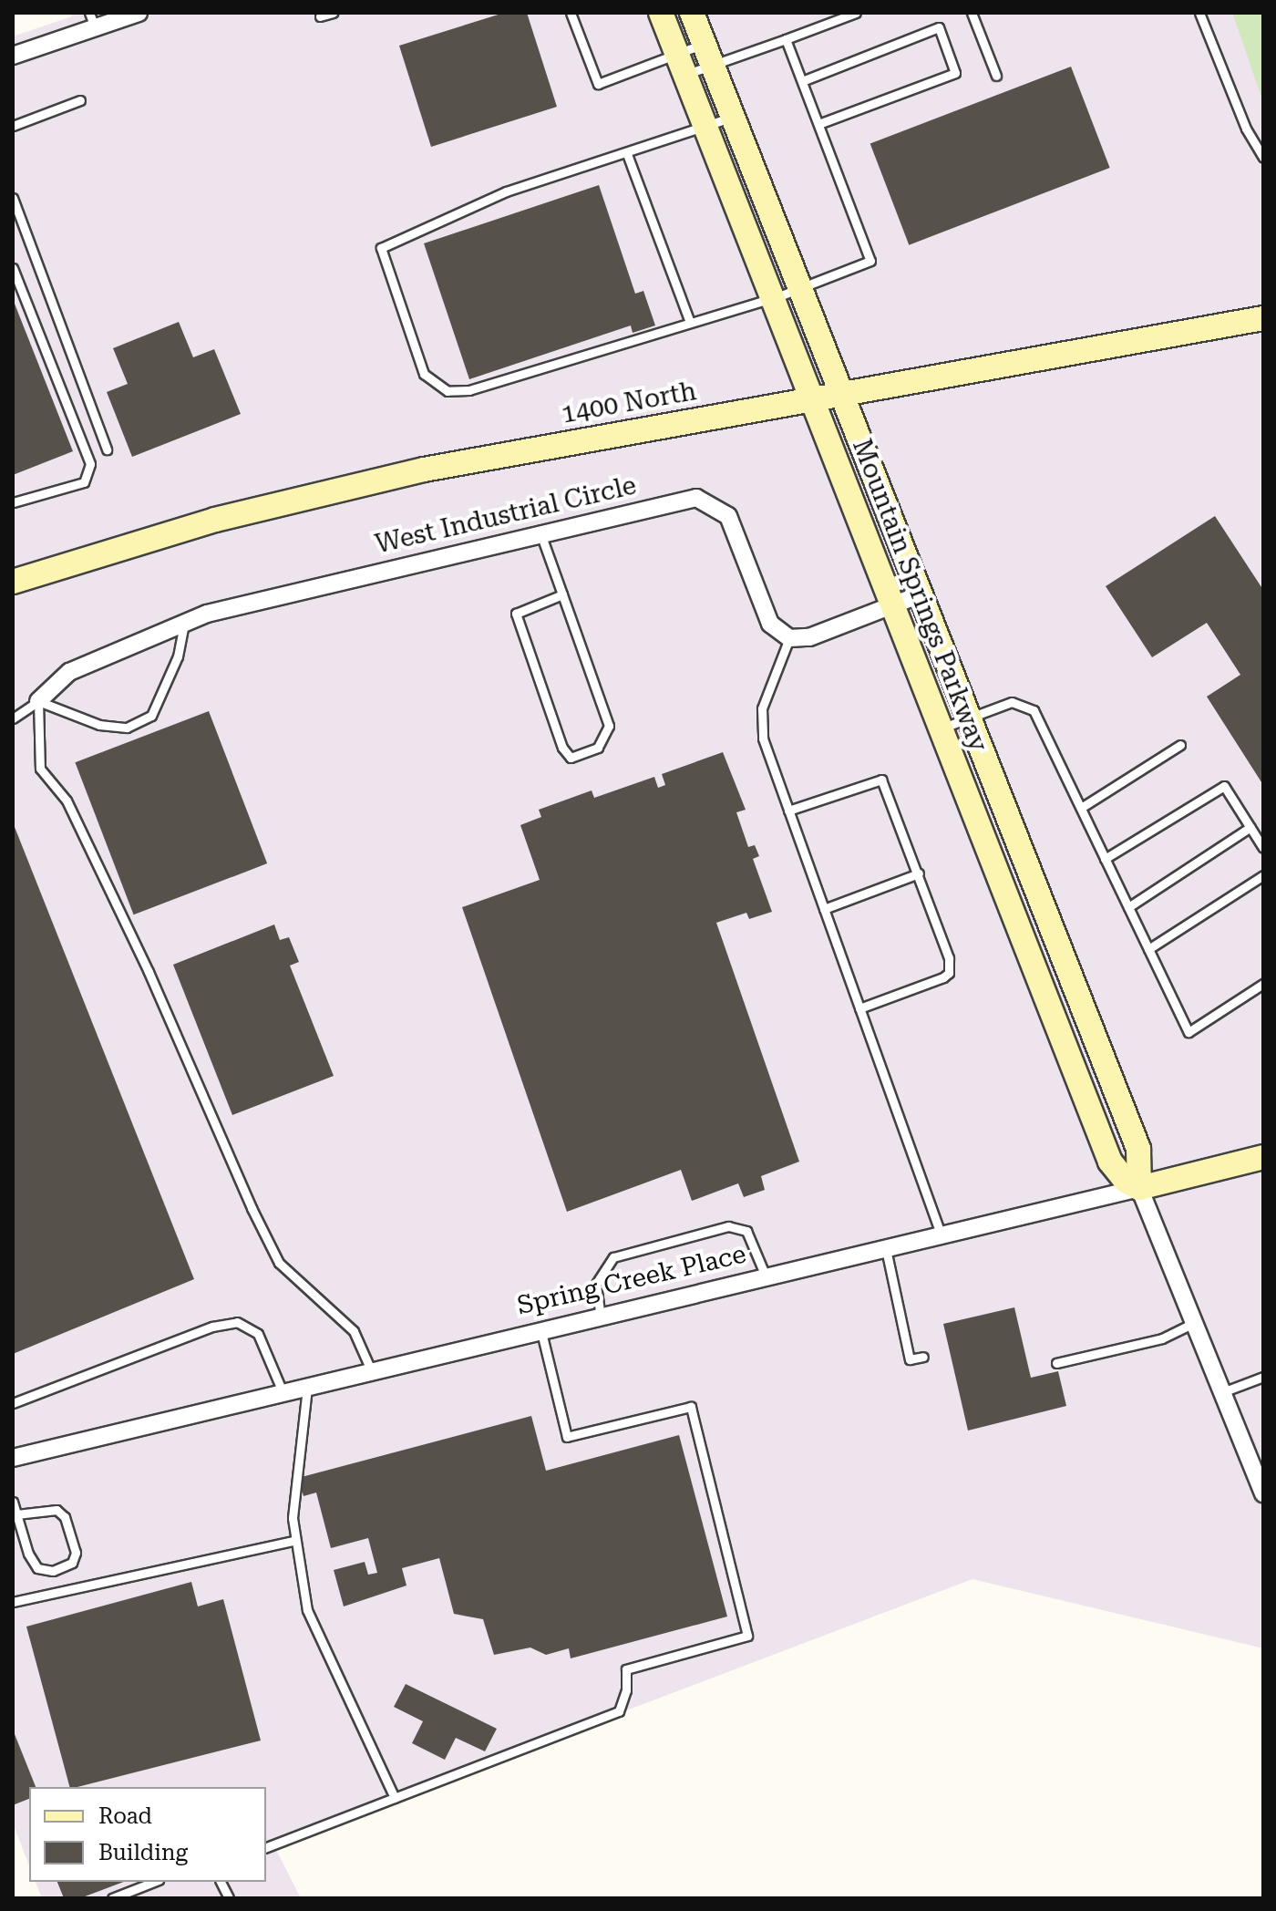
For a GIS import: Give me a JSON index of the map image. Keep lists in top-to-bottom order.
{
  "streets": {
    "street": [
      "1400 North",
      "West Industrial Circle",
      "Mountain Springs Parkway",
      "Spring Creek Place"
    ]
  },
  "crossings": [
    ["1400 North", "Mountain Springs Parkway"],
    ["Mountain Springs Parkway", "Spring Creek Place"]
  ],
  "legend": ["Road", "Building"]
}
